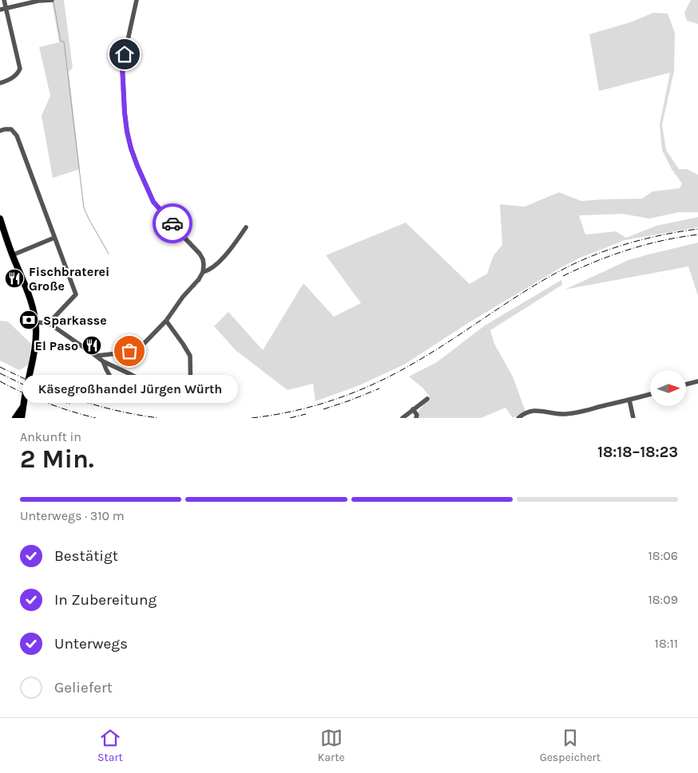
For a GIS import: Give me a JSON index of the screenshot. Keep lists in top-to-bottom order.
{
  "places": {
    "restaurant": ["Fischbraterei Große", "El Paso"],
    "bank": ["Sparkasse"],
    "other": ["Käsegroßhandel Jürgen Würth"]
  },
  "north": "right",
  "page": {
    "bubble": "Käsegroßhandel Jürgen Würth",
    "heading": ["2 Min.", "Ankunft in", "18:18–18:23"],
    "bar": "Unterwegs · 310 m",
    "list": [
      ["Bestätigt", "18:06"],
      ["In Zubereitung", "18:09"],
      ["Unterwegs", "18:11"],
      "Geliefert"
    ],
    "tabs": ["Start", "Karte", "Gespeichert"]
  }
}
